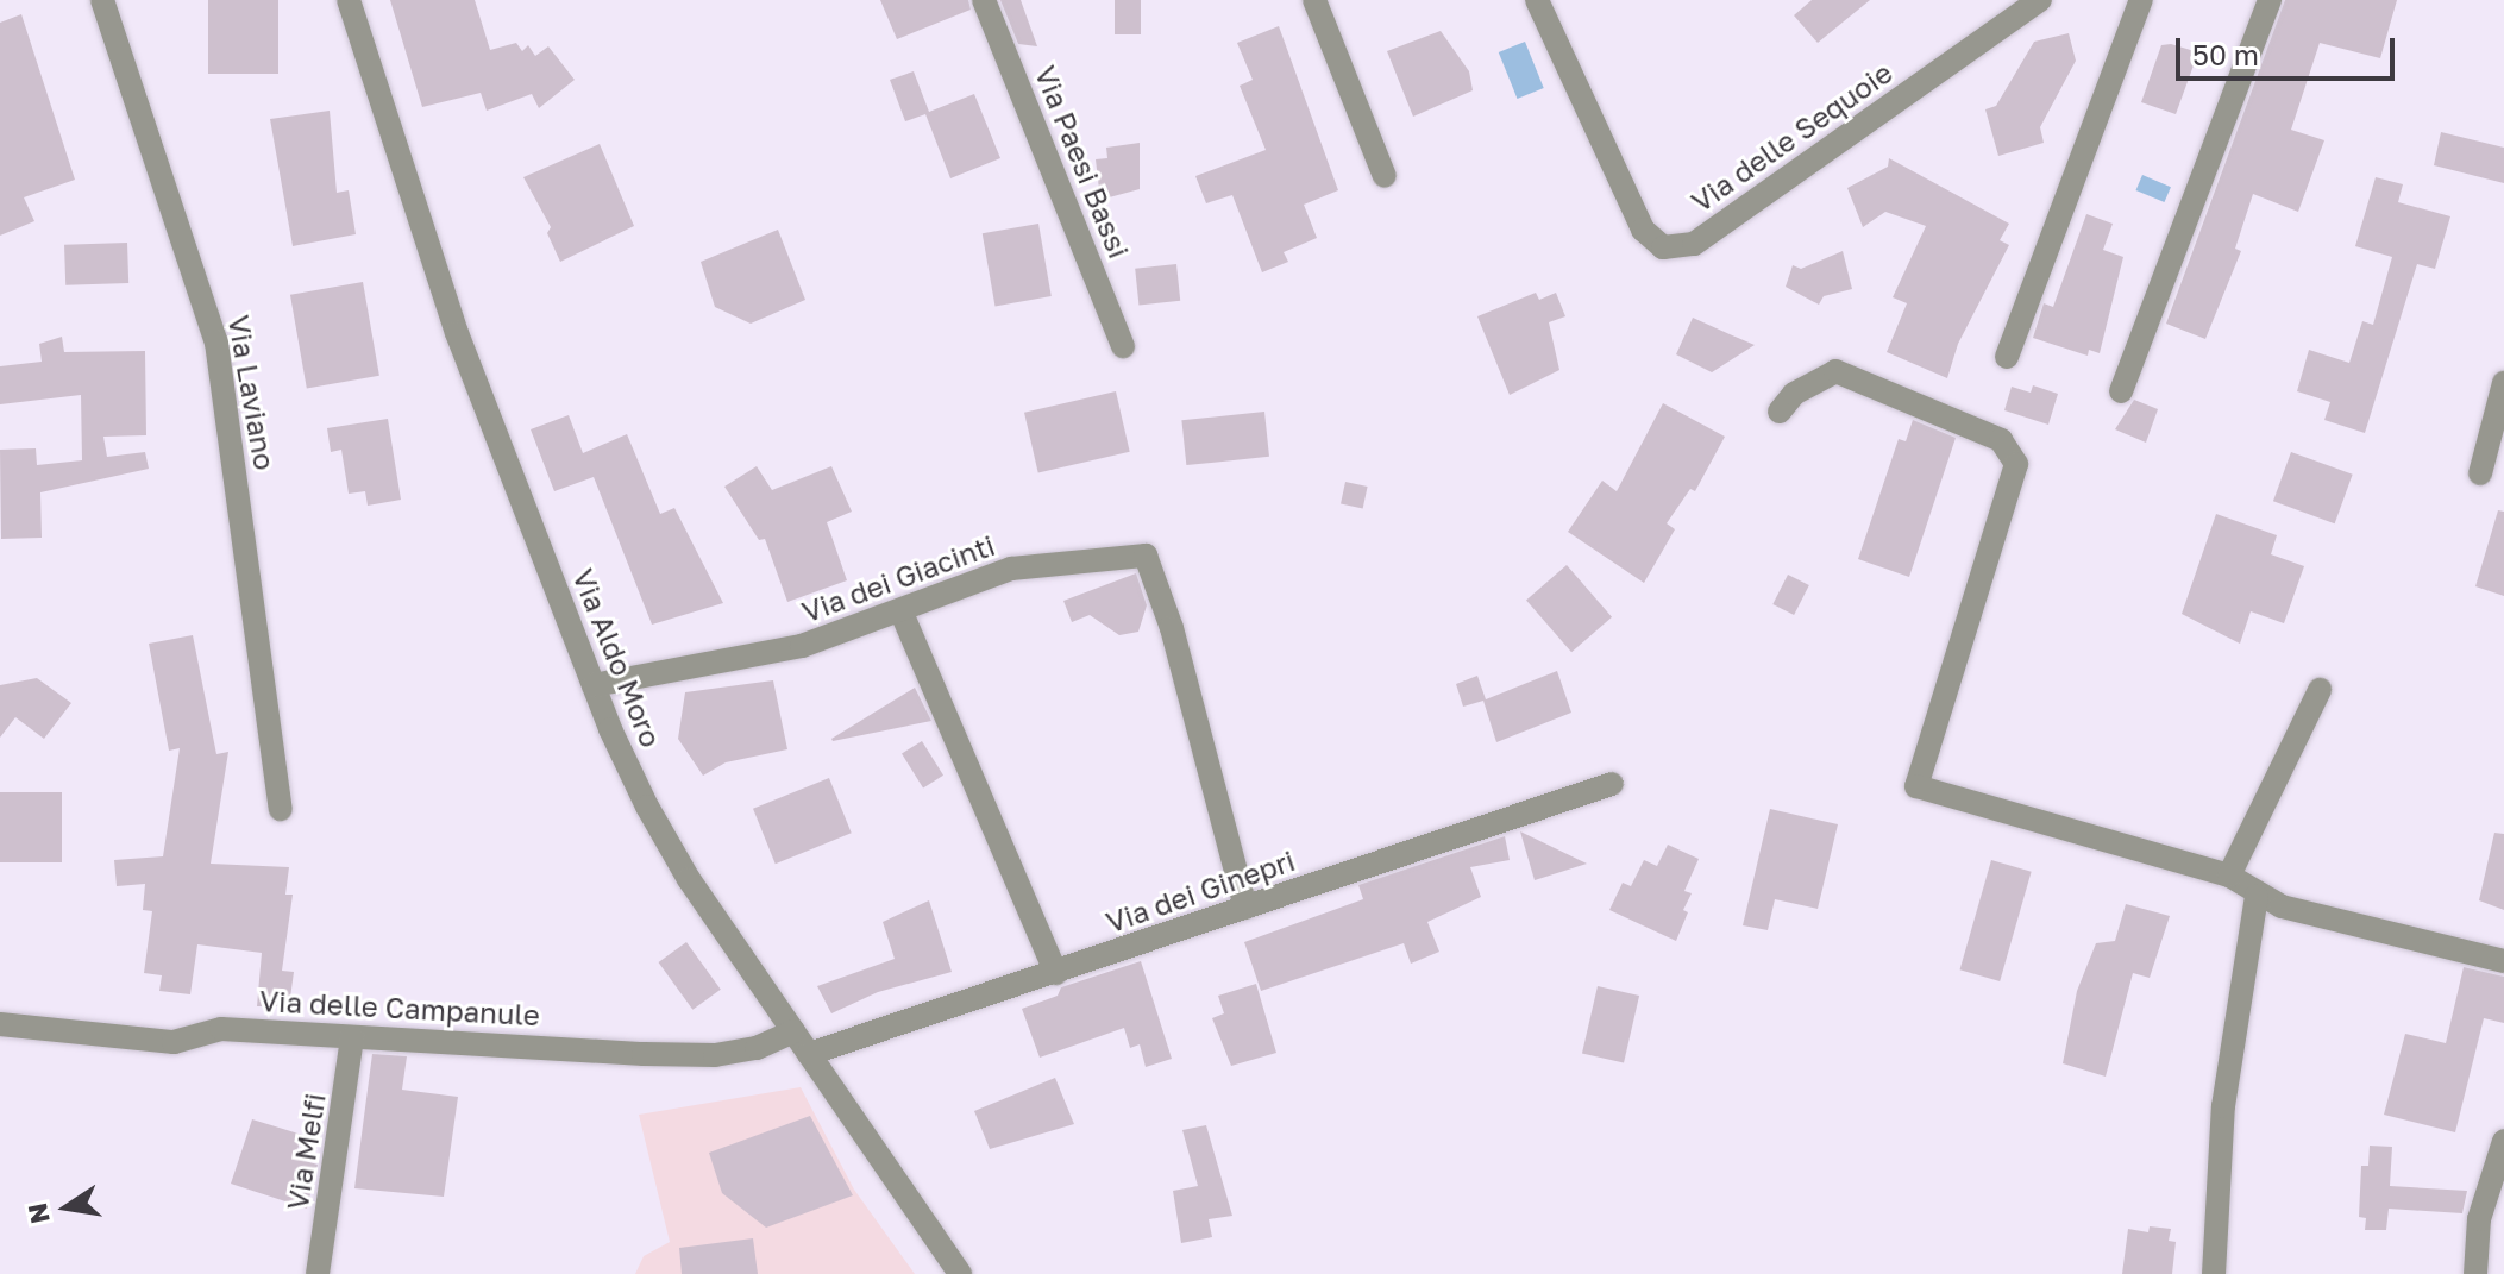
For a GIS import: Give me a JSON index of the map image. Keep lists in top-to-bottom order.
{
  "streets": {
    "street": [
      "Via delle Sequoie",
      "Via Paesi Bassi",
      "Via Laviano",
      "Via dei Giacinti",
      "Via Aldo Moro",
      "Via dei Ginepri",
      "Via delle Campanule",
      "Via Melfi"
    ]
  },
  "crossings": [
    ["Via dei Giacinti", "Via Aldo Moro"],
    ["Via dei Giacinti", "Via dei Ginepri"],
    ["Via Aldo Moro", "Via dei Ginepri"],
    ["Via Aldo Moro", "Via delle Campanule"],
    ["Via delle Campanule", "Via Melfi"]
  ],
  "scale_bar": "50 m",
  "north": "left"
}
